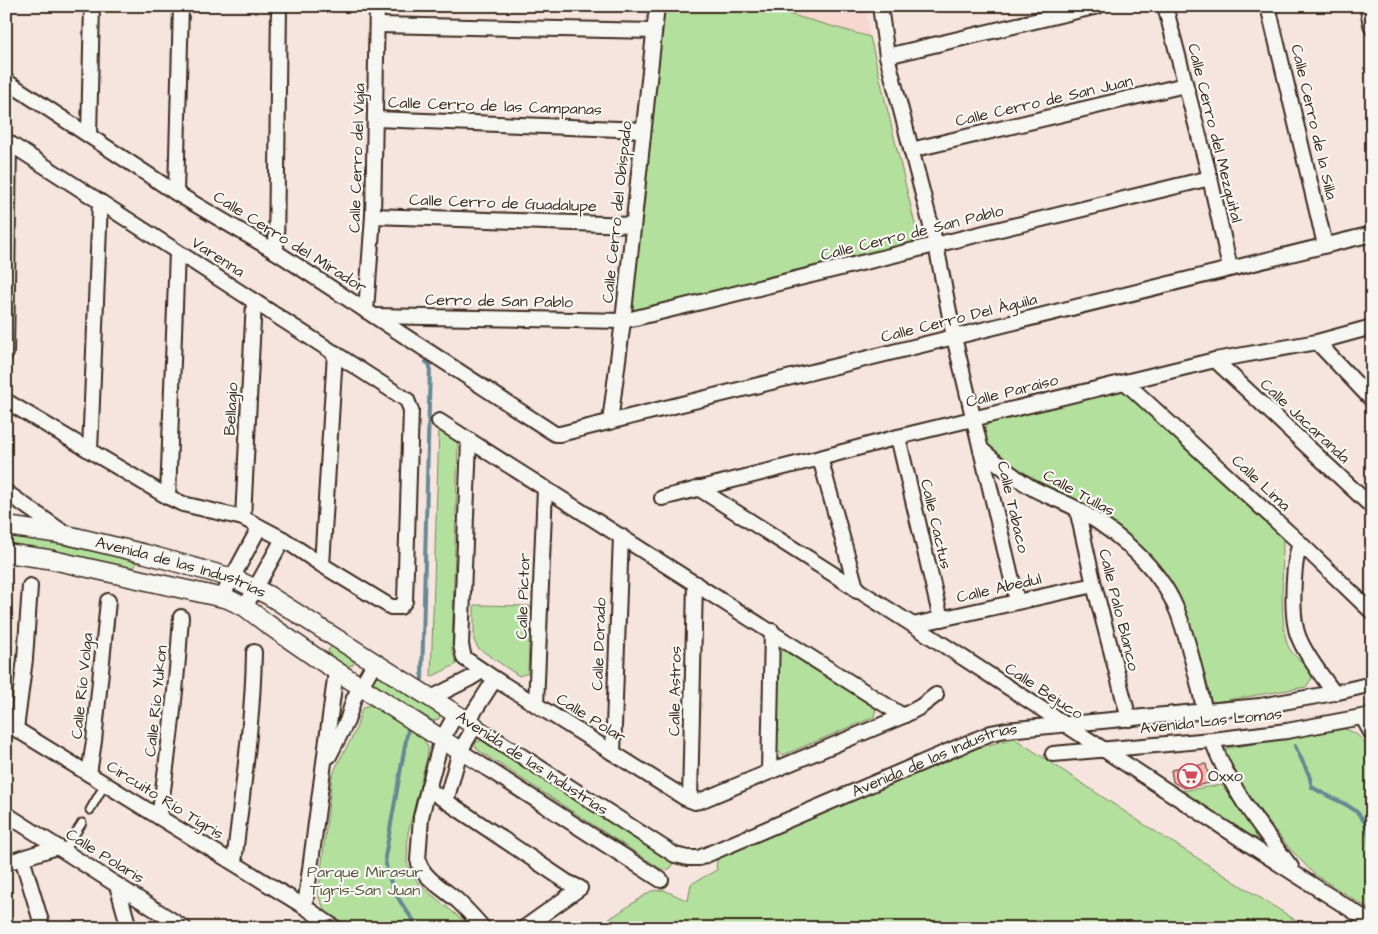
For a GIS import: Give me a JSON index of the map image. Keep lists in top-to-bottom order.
{
  "streets": {
    "street": [
      "Calle Cerro de San Juan",
      "Calle Cerro de las Campanas",
      "Calle Cerro de la Silla",
      "Calle Cerro del Mezquital",
      "Calle Cerro del Vigía",
      "Calle Cerro de Guadalupe",
      "Calle Cerro del Obispado",
      "Calle Cerro de San Pablo",
      "Calle Cerro del Mirador",
      "Varenna",
      "Cerro de San Pablo",
      "Calle Cerro Del Águila",
      "Calle Paraíso",
      "Bellagio",
      "Calle Jacaranda",
      "Calle Lima",
      "Calle Tullas",
      "Calle Tabaco",
      "Calle Cactus",
      "Avenida de las Industrias",
      "Calle Abedul",
      "Calle Pictor",
      "Calle Palo Blanco",
      "Calle Dorado",
      "Calle Río Volga",
      "Calle Astros",
      "Calle Bejuco",
      "Calle Río Yukon",
      "Calle Polar",
      "Avenida Las Lomas",
      "Circuito Río Tigris",
      "Calle Polaris"
    ]
  },
  "crossings": [
    ["Calle Cerro de San Juan", "Calle Cerro del Mezquital"],
    ["Calle Cerro de San Juan", "Calle Tabaco"],
    ["Calle Cerro de las Campanas", "Calle Cerro del Vigía"],
    ["Calle Cerro de las Campanas", "Calle Cerro del Obispado"],
    ["Calle Cerro de la Silla", "Calle Cerro Del Águila"],
    ["Calle Cerro del Mezquital", "Calle Cerro de San Pablo"],
    ["Calle Cerro del Mezquital", "Calle Cerro Del Águila"],
    ["Calle Cerro del Vigía", "Calle Cerro de Guadalupe"],
    ["Calle Cerro del Vigía", "Calle Cerro del Mirador"],
    ["Calle Cerro del Vigía", "Cerro de San Pablo"],
    ["Calle Cerro de Guadalupe", "Calle Cerro del Obispado"],
    ["Calle Cerro del Obispado", "Calle Cerro de San Pablo"],
    ["Calle Cerro del Obispado", "Cerro de San Pablo"],
    ["Calle Cerro del Obispado", "Calle Cerro Del Águila"],
    ["Calle Cerro de San Pablo", "Cerro de San Pablo"],
    ["Calle Cerro de San Pablo", "Calle Tabaco"],
    ["Calle Cerro del Mirador", "Cerro de San Pablo"],
    ["Calle Cerro del Mirador", "Calle Cerro Del Águila"],
    ["Varenna", "Bellagio"],
    ["Calle Cerro Del Águila", "Calle Tabaco"],
    ["Calle Paraíso", "Calle Jacaranda"],
    ["Calle Paraíso", "Calle Lima"],
    ["Calle Paraíso", "Calle Tabaco"],
    ["Calle Paraíso", "Calle Cactus"],
    ["Calle Paraíso", "Calle Bejuco"],
    ["Calle Tullas", "Calle Tabaco"],
    ["Calle Tullas", "Calle Palo Blanco"],
    ["Calle Tullas", "Avenida Las Lomas"],
    ["Calle Tabaco", "Calle Abedul"],
    ["Calle Cactus", "Calle Abedul"],
    ["Avenida de las Industrias", "Calle Bejuco"],
    ["Avenida de las Industrias", "Avenida Las Lomas"],
    ["Calle Abedul", "Calle Palo Blanco"],
    ["Calle Abedul", "Calle Bejuco"],
    ["Calle Pictor", "Calle Polar"],
    ["Calle Palo Blanco", "Avenida Las Lomas"],
    ["Calle Dorado", "Calle Polar"],
    ["Calle Río Volga", "Circuito Río Tigris"],
    ["Calle Astros", "Calle Polar"],
    ["Calle Bejuco", "Avenida Las Lomas"],
    ["Calle Río Yukon", "Circuito Río Tigris"]
  ],
  "parks": ["Parque Mirasur Tigris-San Juan"],
  "places": {
    "supermarket": ["Oxxo"]
  }
}
